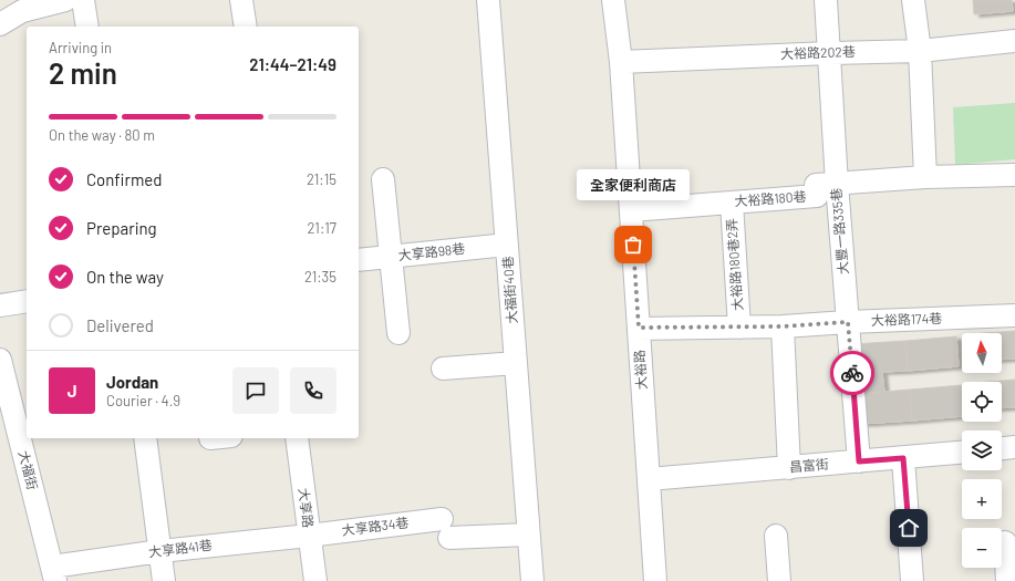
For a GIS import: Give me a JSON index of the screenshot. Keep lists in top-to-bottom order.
{
  "streets": {
    "street": [
      "大裕路202巷",
      "大裕路180巷",
      "大豐一路335巷",
      "大享路98巷",
      "大裕路180巷2弄",
      "大福街40巷",
      "大裕路174巷",
      "大裕路",
      "昌富街",
      "大福街",
      "大享路",
      "大享路34巷",
      "大享路41巷"
    ]
  },
  "crossings": [
    ["大裕路202巷", "大豐一路335巷"],
    ["大裕路202巷", "大裕路"],
    ["大裕路180巷", "大豐一路335巷"],
    ["大裕路180巷", "大裕路180巷2弄"],
    ["大裕路180巷", "大裕路"],
    ["大豐一路335巷", "大裕路174巷"],
    ["大豐一路335巷", "昌富街"],
    ["大享路98巷", "大福街40巷"],
    ["大裕路180巷2弄", "大裕路174巷"],
    ["大福街40巷", "大享路34巷"],
    ["大裕路174巷", "大裕路"],
    ["大裕路", "昌富街"],
    ["大福街", "大享路41巷"],
    ["大享路", "大享路34巷"],
    ["大享路", "大享路41巷"],
    ["大享路34巷", "大享路41巷"]
  ],
  "places": ["全家便利商店"],
  "north": "top",
  "page": {
    "heading": ["2 min", "Arriving in", "21:44–21:49"],
    "panel": ["Jordan", "Courier · 4.9"],
    "bar": "On the way · 80 m",
    "list": [
      ["Confirmed", "21:15"],
      ["Preparing", "21:17"],
      ["On the way", "21:35"],
      "Delivered"
    ],
    "bubble": "全家便利商店",
    "map_buttons": ["+", "−"],
    "round": "J"
  }
}
